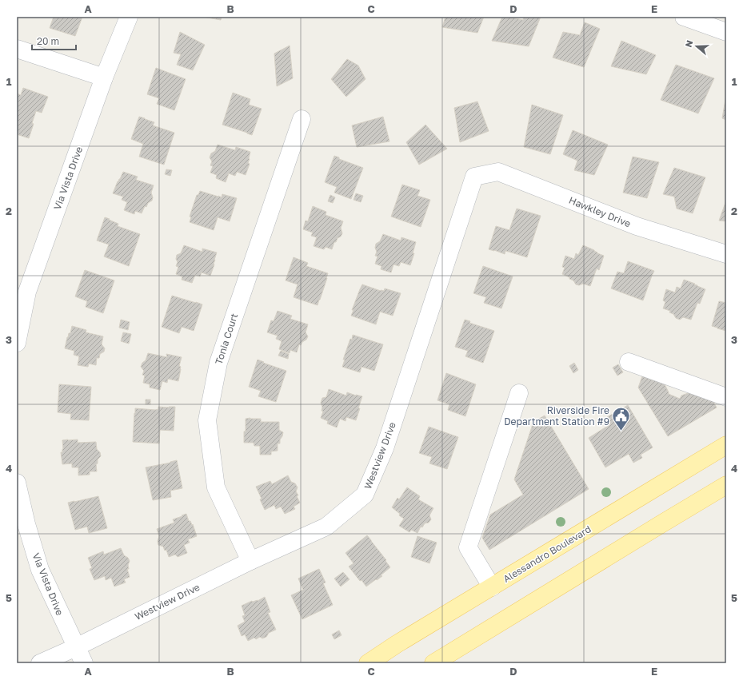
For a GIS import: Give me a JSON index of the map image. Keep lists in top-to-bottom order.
{
  "streets": {
    "main road": ["Alessandro Boulevard"],
    "street": [
      "Via Vista Drive",
      "Hawkley Drive",
      "Tonia Court",
      "Westview Drive"
    ]
  },
  "crossings": [
    ["Via Vista Drive", "Westview Drive"],
    ["Hawkley Drive", "Westview Drive"],
    ["Tonia Court", "Westview Drive"]
  ],
  "places": {
    "public building": ["Riverside Fire Department Station #9"]
  },
  "scale_bar": "20 m",
  "north": "left",
  "grid": {
    "columns": [
      "A",
      "B",
      "C",
      "D",
      "E"
    ],
    "rows": [
      "1",
      "2",
      "3",
      "4",
      "5"
    ]
  }
}
